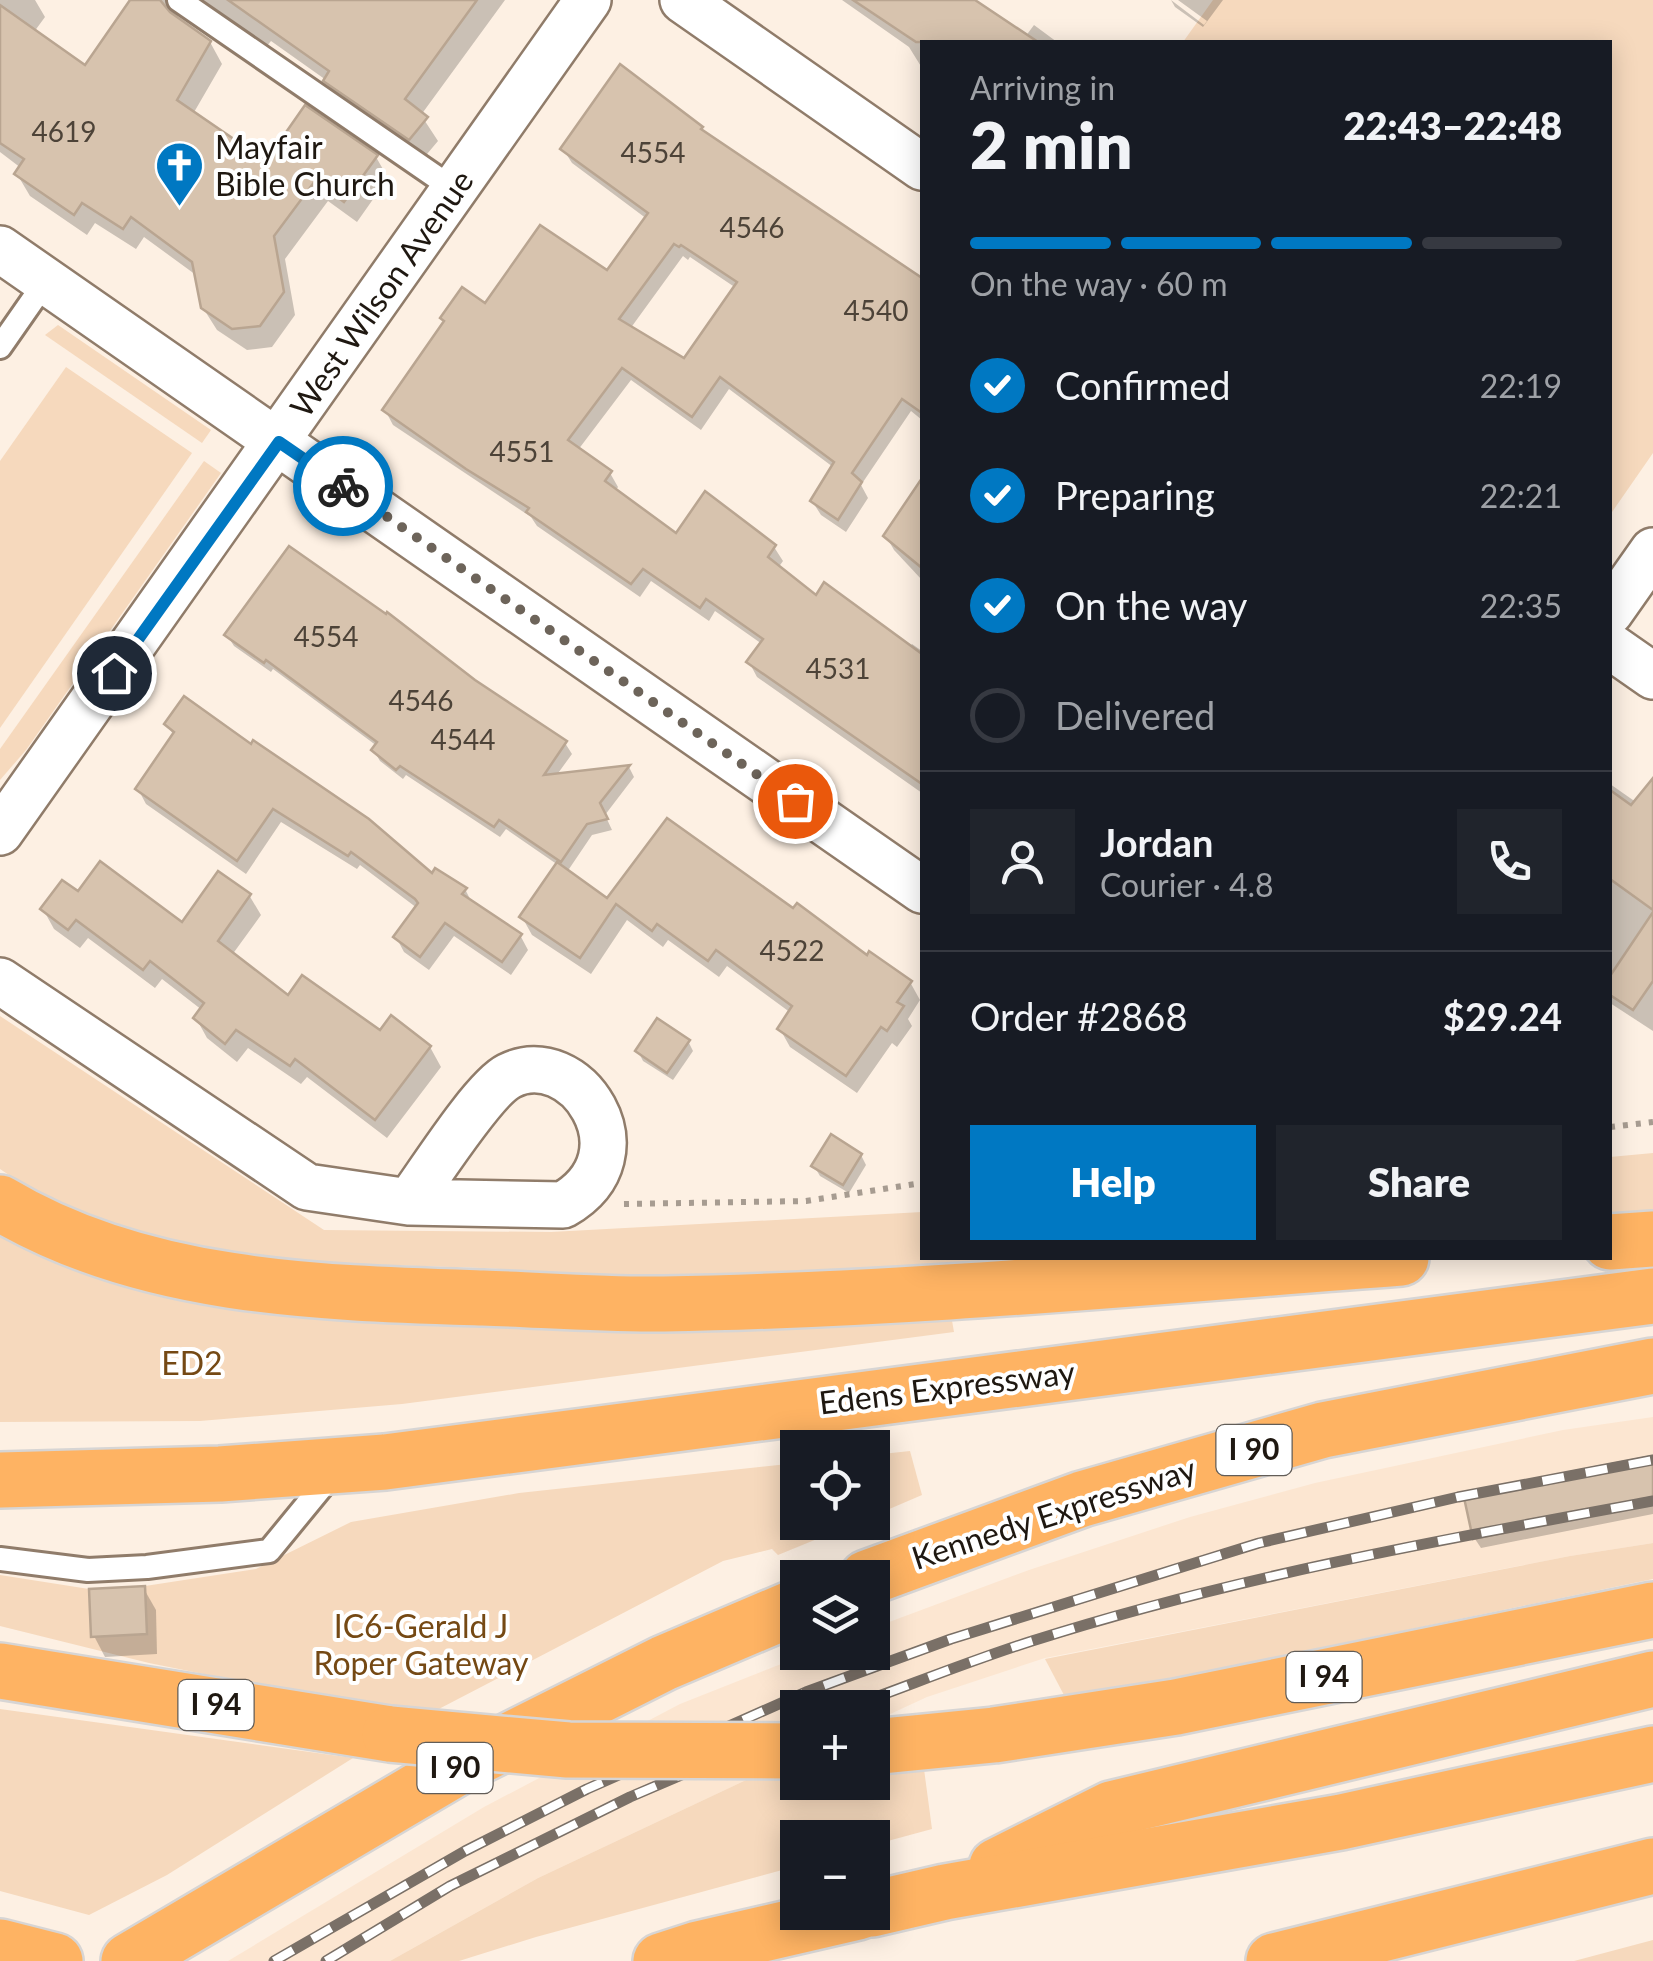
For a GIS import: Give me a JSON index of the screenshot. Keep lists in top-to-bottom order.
{
  "streets": {
    "highway": [
      "Edens Expressway",
      "I 90",
      "Kennedy Expressway",
      "I 94"
    ],
    "street": ["West Wilson Avenue"]
  },
  "parks": ["ED2", "IC6-Gerald J Roper Gateway"],
  "places": {
    "church": ["Mayfair Bible Church"]
  },
  "house_numbers": [
    "4619",
    "4554",
    "4546",
    "4540",
    "4551",
    "4554",
    "4531",
    "4546",
    "4544",
    "4522"
  ],
  "page": {
    "heading": ["2 min", "Arriving in", "22:43–22:48"],
    "panel": [
      "Jordan",
      "Courier · 4.8",
      "Order #2868",
      "$29.24"
    ],
    "bar": "On the way · 60 m",
    "list": [
      ["Confirmed", "22:19"],
      ["Preparing", "22:21"],
      ["On the way", "22:35"],
      "Delivered"
    ],
    "buttons": ["Help", "Share"],
    "map_buttons": ["+", "−"]
  }
}
